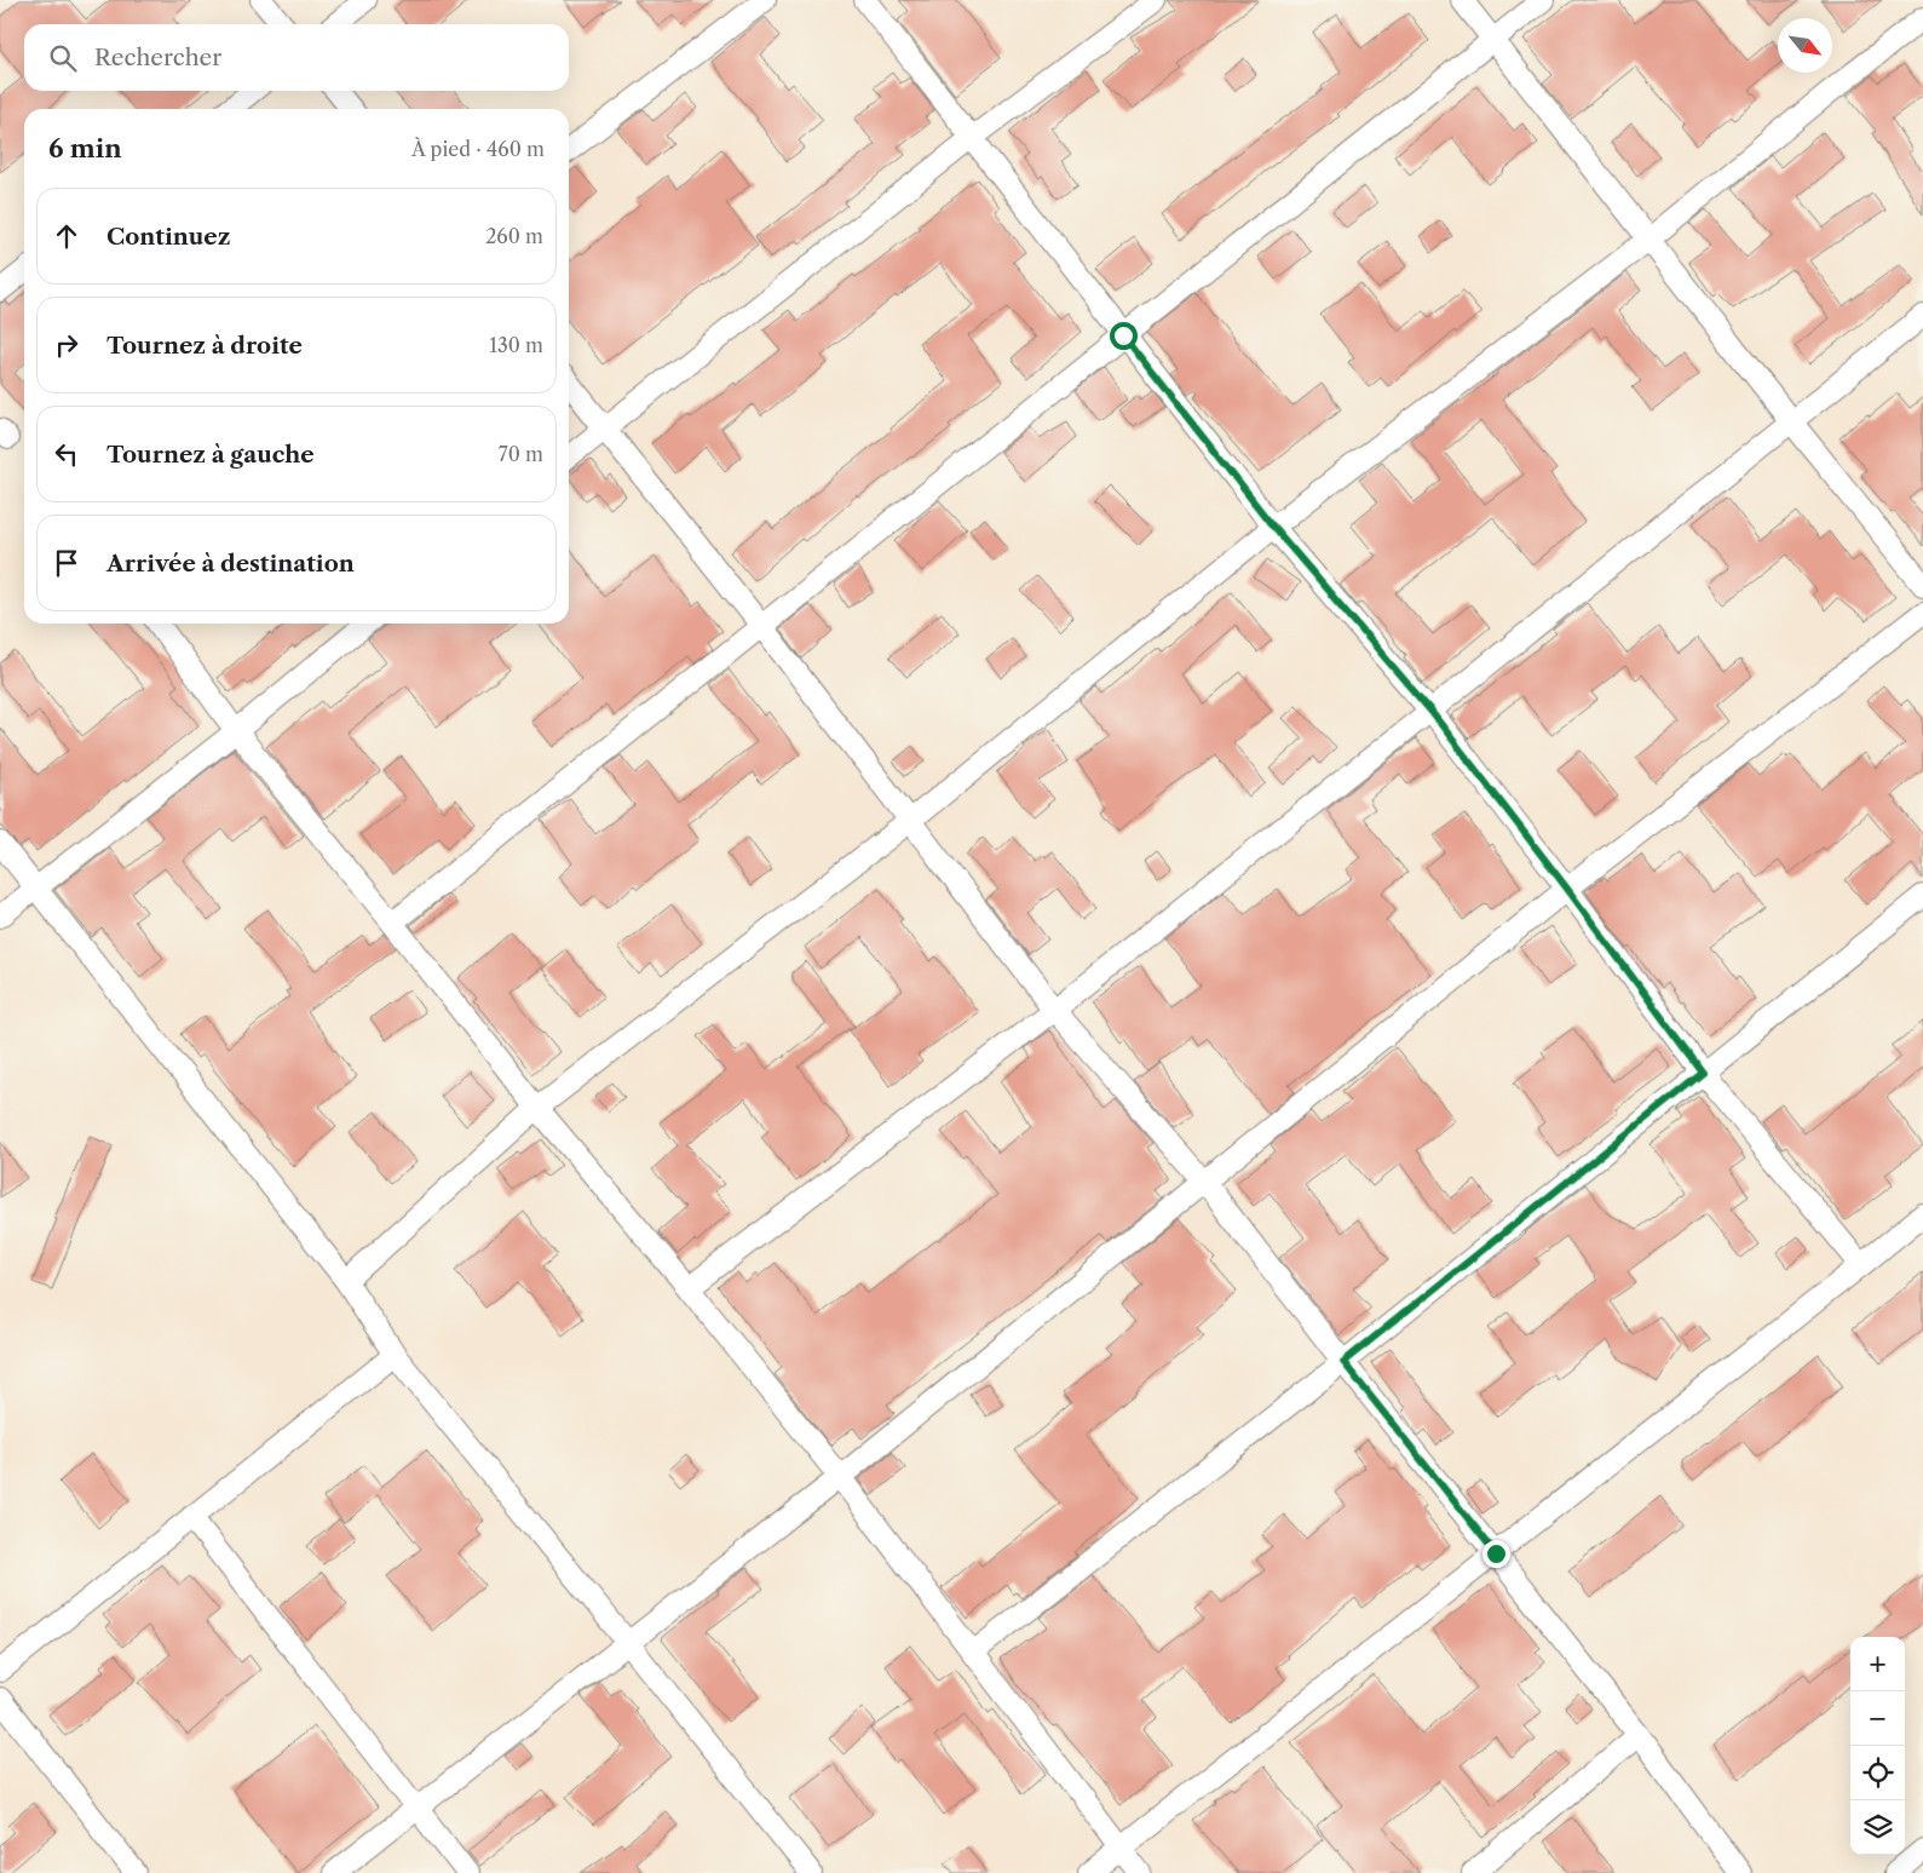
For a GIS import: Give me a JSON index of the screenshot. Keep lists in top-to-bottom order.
{
  "north": "bottom right",
  "page": {
    "search": "Rechercher",
    "heading": ["6 min", "À pied · 460 m"],
    "list": [
      ["Continuez", "260 m"],
      ["Tournez à droite", "130 m"],
      ["Tournez à gauche", "70 m"],
      "Arrivée à destination"
    ],
    "map_buttons": ["+", "−"]
  }
}
